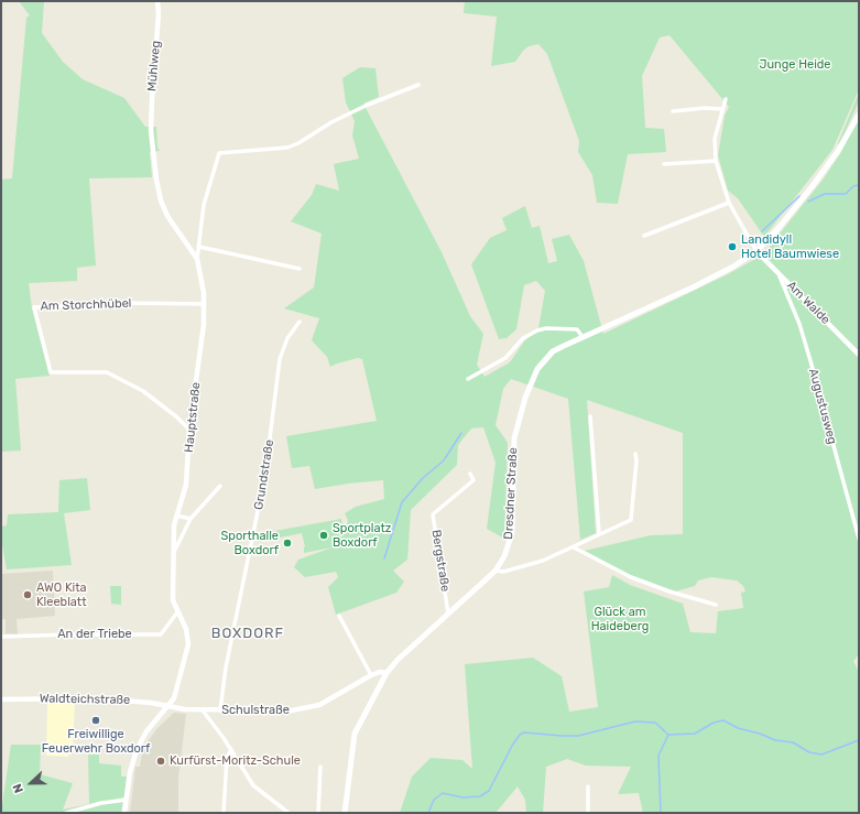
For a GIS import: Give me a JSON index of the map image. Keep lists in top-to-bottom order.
{
  "streets": {
    "main road": ["Dresdner Straße"],
    "street": [
      "Mühlweg",
      "Am Walde",
      "Am Storchhübel",
      "Augustusweg",
      "Hauptstraße",
      "Grundstraße",
      "Bergstraße",
      "An der Triebe",
      "Waldteichstraße",
      "Schulstraße"
    ]
  },
  "crossings": [
    ["Mühlweg", "Hauptstraße"],
    ["Am Walde", "Augustusweg"],
    ["Am Walde", "Dresdner Straße"],
    ["Am Storchhübel", "Hauptstraße"],
    ["Hauptstraße", "An der Triebe"],
    ["Hauptstraße", "Waldteichstraße"],
    ["Hauptstraße", "Schulstraße"],
    ["Grundstraße", "Schulstraße"],
    ["Dresdner Straße", "Bergstraße"],
    ["Dresdner Straße", "Schulstraße"],
    ["Waldteichstraße", "Schulstraße"]
  ],
  "districts": ["BOXDORF"],
  "parks": ["Junge Heide", "Glück am Haideberg"],
  "places": [
    "Landidyll Hotel Baumwiese",
    "Sportplatz Boxdorf",
    "Sporthalle Boxdorf",
    "AWO Kita Kleeblatt",
    "Freiwillige Feuerwehr Boxdorf",
    "Kurfürst-Moritz-Schule"
  ],
  "north": "left"
}
